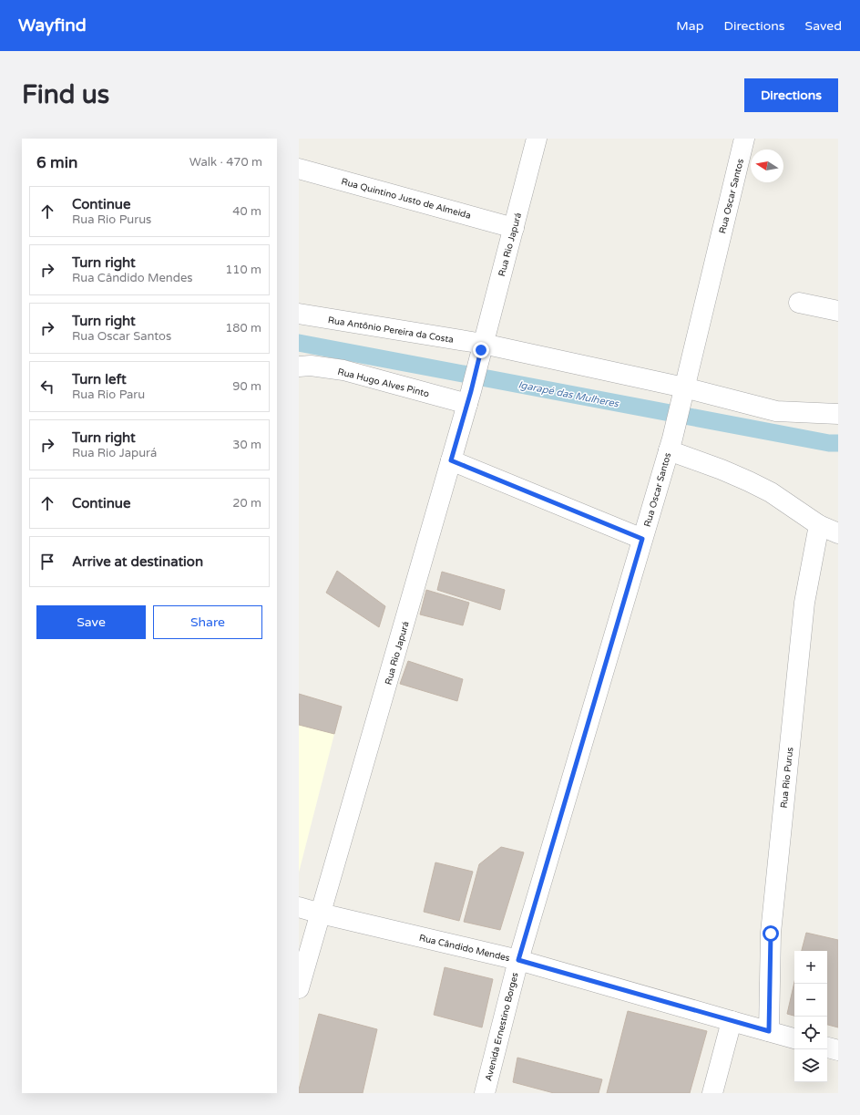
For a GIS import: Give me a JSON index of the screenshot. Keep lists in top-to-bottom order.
{
  "streets": {
    "street": [
      "Rua Oscar Santos",
      "Rua Quintino Justo de Almeida",
      "Rua Rio Japurá",
      "Rua Antônio Pereira da Costa",
      "Rua Hugo Alves Pinto",
      "Rua Rio Purus",
      "Rua Cândido Mendes",
      "Avenida Ernestino Borges"
    ]
  },
  "crossings": [
    ["Rua Oscar Santos", "Rua Antônio Pereira da Costa"],
    ["Rua Oscar Santos", "Rua Cândido Mendes"],
    ["Rua Oscar Santos", "Avenida Ernestino Borges"],
    ["Rua Quintino Justo de Almeida", "Rua Rio Japurá"],
    ["Rua Rio Japurá", "Rua Antônio Pereira da Costa"],
    ["Rua Rio Japurá", "Rua Hugo Alves Pinto"],
    ["Rua Rio Japurá", "Rua Cândido Mendes"],
    ["Rua Rio Purus", "Rua Cândido Mendes"],
    ["Rua Cândido Mendes", "Avenida Ernestino Borges"]
  ],
  "water": ["Igarapé das Mulheres"],
  "north": "left",
  "page": {
    "header": "Wayfind",
    "nav": ["Map", "Directions", "Saved"],
    "buttons": [
      "Directions",
      ["Save", "Share"]
    ],
    "title": "Find us",
    "heading": ["6 min", "Walk · 470 m"],
    "list": [
      ["Continue", "Rua Rio Purus", "40 m"],
      ["Turn right", "Rua Cândido Mendes", "110 m"],
      ["Turn right", "Rua Oscar Santos", "180 m"],
      ["Turn left", "Rua Rio Paru", "90 m"],
      ["Turn right", "Rua Rio Japurá", "30 m"],
      ["Continue", "20 m"],
      "Arrive at destination"
    ],
    "map_buttons": ["+", "−"]
  }
}
